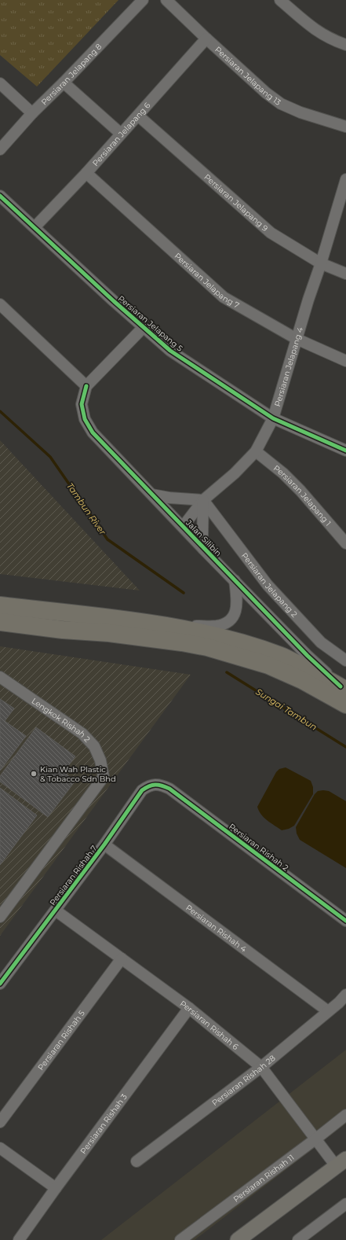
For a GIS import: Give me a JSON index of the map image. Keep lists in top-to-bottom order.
{
  "streets": {
    "main road": ["Jalan Silibin"],
    "street": [
      "Persiaran Jelapang 8",
      "Persiaran Jelapang 13",
      "Persiaran Jelapang 6",
      "Persiaran Jelapang 9",
      "Persiaran Jelapang 7",
      "Persiaran Jelapang 5",
      "Persiaran Jelapang 4",
      "Persiaran Jelapang 1",
      "Persiaran Jelapang 2",
      "Lengkok Rishah 2",
      "Persiaran Rishah 2",
      "Persiaran Rishah 7",
      "Persiaran Rishah 4",
      "Persiaran Rishah 6",
      "Persiaran Rishah 5",
      "Persiaran Rishah 28",
      "Persiaran Rishah 3",
      "Persiaran Rishah 11"
    ]
  },
  "crossings": [
    ["Persiaran Jelapang 13", "Persiaran Jelapang 6"],
    ["Persiaran Jelapang 6", "Persiaran Jelapang 9"],
    ["Persiaran Jelapang 6", "Persiaran Jelapang 7"],
    ["Persiaran Jelapang 6", "Persiaran Jelapang 5"],
    ["Persiaran Jelapang 9", "Persiaran Jelapang 4"],
    ["Persiaran Jelapang 7", "Persiaran Jelapang 4"],
    ["Persiaran Jelapang 5", "Persiaran Jelapang 4"],
    ["Persiaran Jelapang 4", "Persiaran Jelapang 1"],
    ["Persiaran Jelapang 4", "Jalan Silibin"],
    ["Persiaran Jelapang 4", "Persiaran Jelapang 2"],
    ["Persiaran Rishah 2", "Persiaran Rishah 7"],
    ["Persiaran Rishah 7", "Persiaran Rishah 4"],
    ["Persiaran Rishah 7", "Persiaran Rishah 6"],
    ["Persiaran Rishah 4", "Persiaran Rishah 28"],
    ["Persiaran Rishah 6", "Persiaran Rishah 5"],
    ["Persiaran Rishah 6", "Persiaran Rishah 28"],
    ["Persiaran Rishah 6", "Persiaran Rishah 3"],
    ["Persiaran Rishah 6", "Persiaran Rishah 11"]
  ],
  "water": ["Tambun River", "Sungai Tambun"],
  "places": ["Kian Wah Plastic & Tobacco Sdn Bhd"]
}
